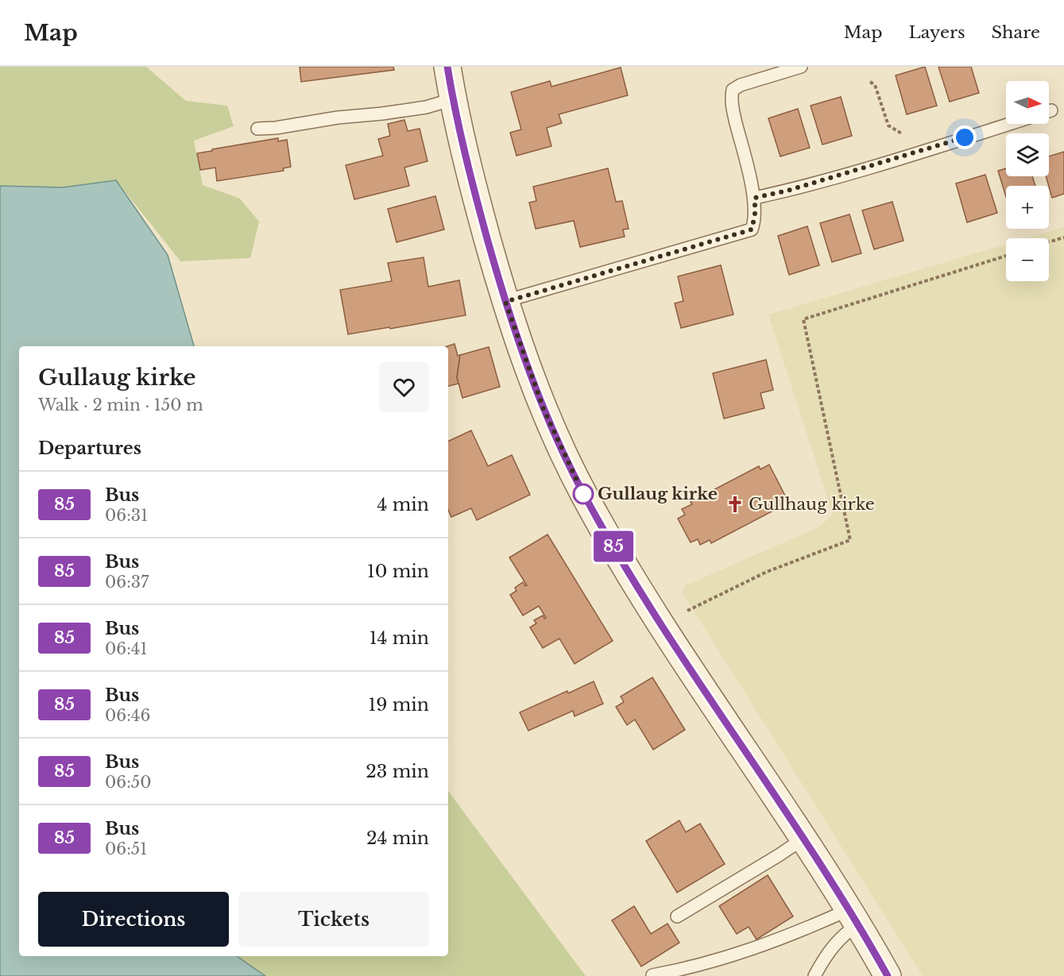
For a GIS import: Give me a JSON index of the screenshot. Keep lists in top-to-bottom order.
{
  "places": {
    "other": ["Gullaug kirke"],
    "church": ["Gullhaug kirke"]
  },
  "lines": ["bus line 85"],
  "north": "right",
  "page": {
    "header": "Map",
    "nav": ["Map", "Layers", "Share"],
    "on_map": "85",
    "map_buttons": ["+", "−"],
    "heading": [
      ["Gullaug kirke", "Walk · 2 min · 150 m"],
      "Departures"
    ],
    "list": [
      {
        "mark": "85",
        "name": "Bus",
        "note": "06:31",
        "value": "4 min"
      },
      {
        "mark": "85",
        "name": "Bus",
        "note": "06:37",
        "value": "10 min"
      },
      {
        "mark": "85",
        "name": "Bus",
        "note": "06:41",
        "value": "14 min"
      },
      {
        "mark": "85",
        "name": "Bus",
        "note": "06:46",
        "value": "19 min"
      },
      {
        "mark": "85",
        "name": "Bus",
        "note": "06:50",
        "value": "23 min"
      },
      {
        "mark": "85",
        "name": "Bus",
        "note": "06:51",
        "value": "24 min"
      }
    ],
    "buttons": ["Directions", "Tickets"]
  }
}
